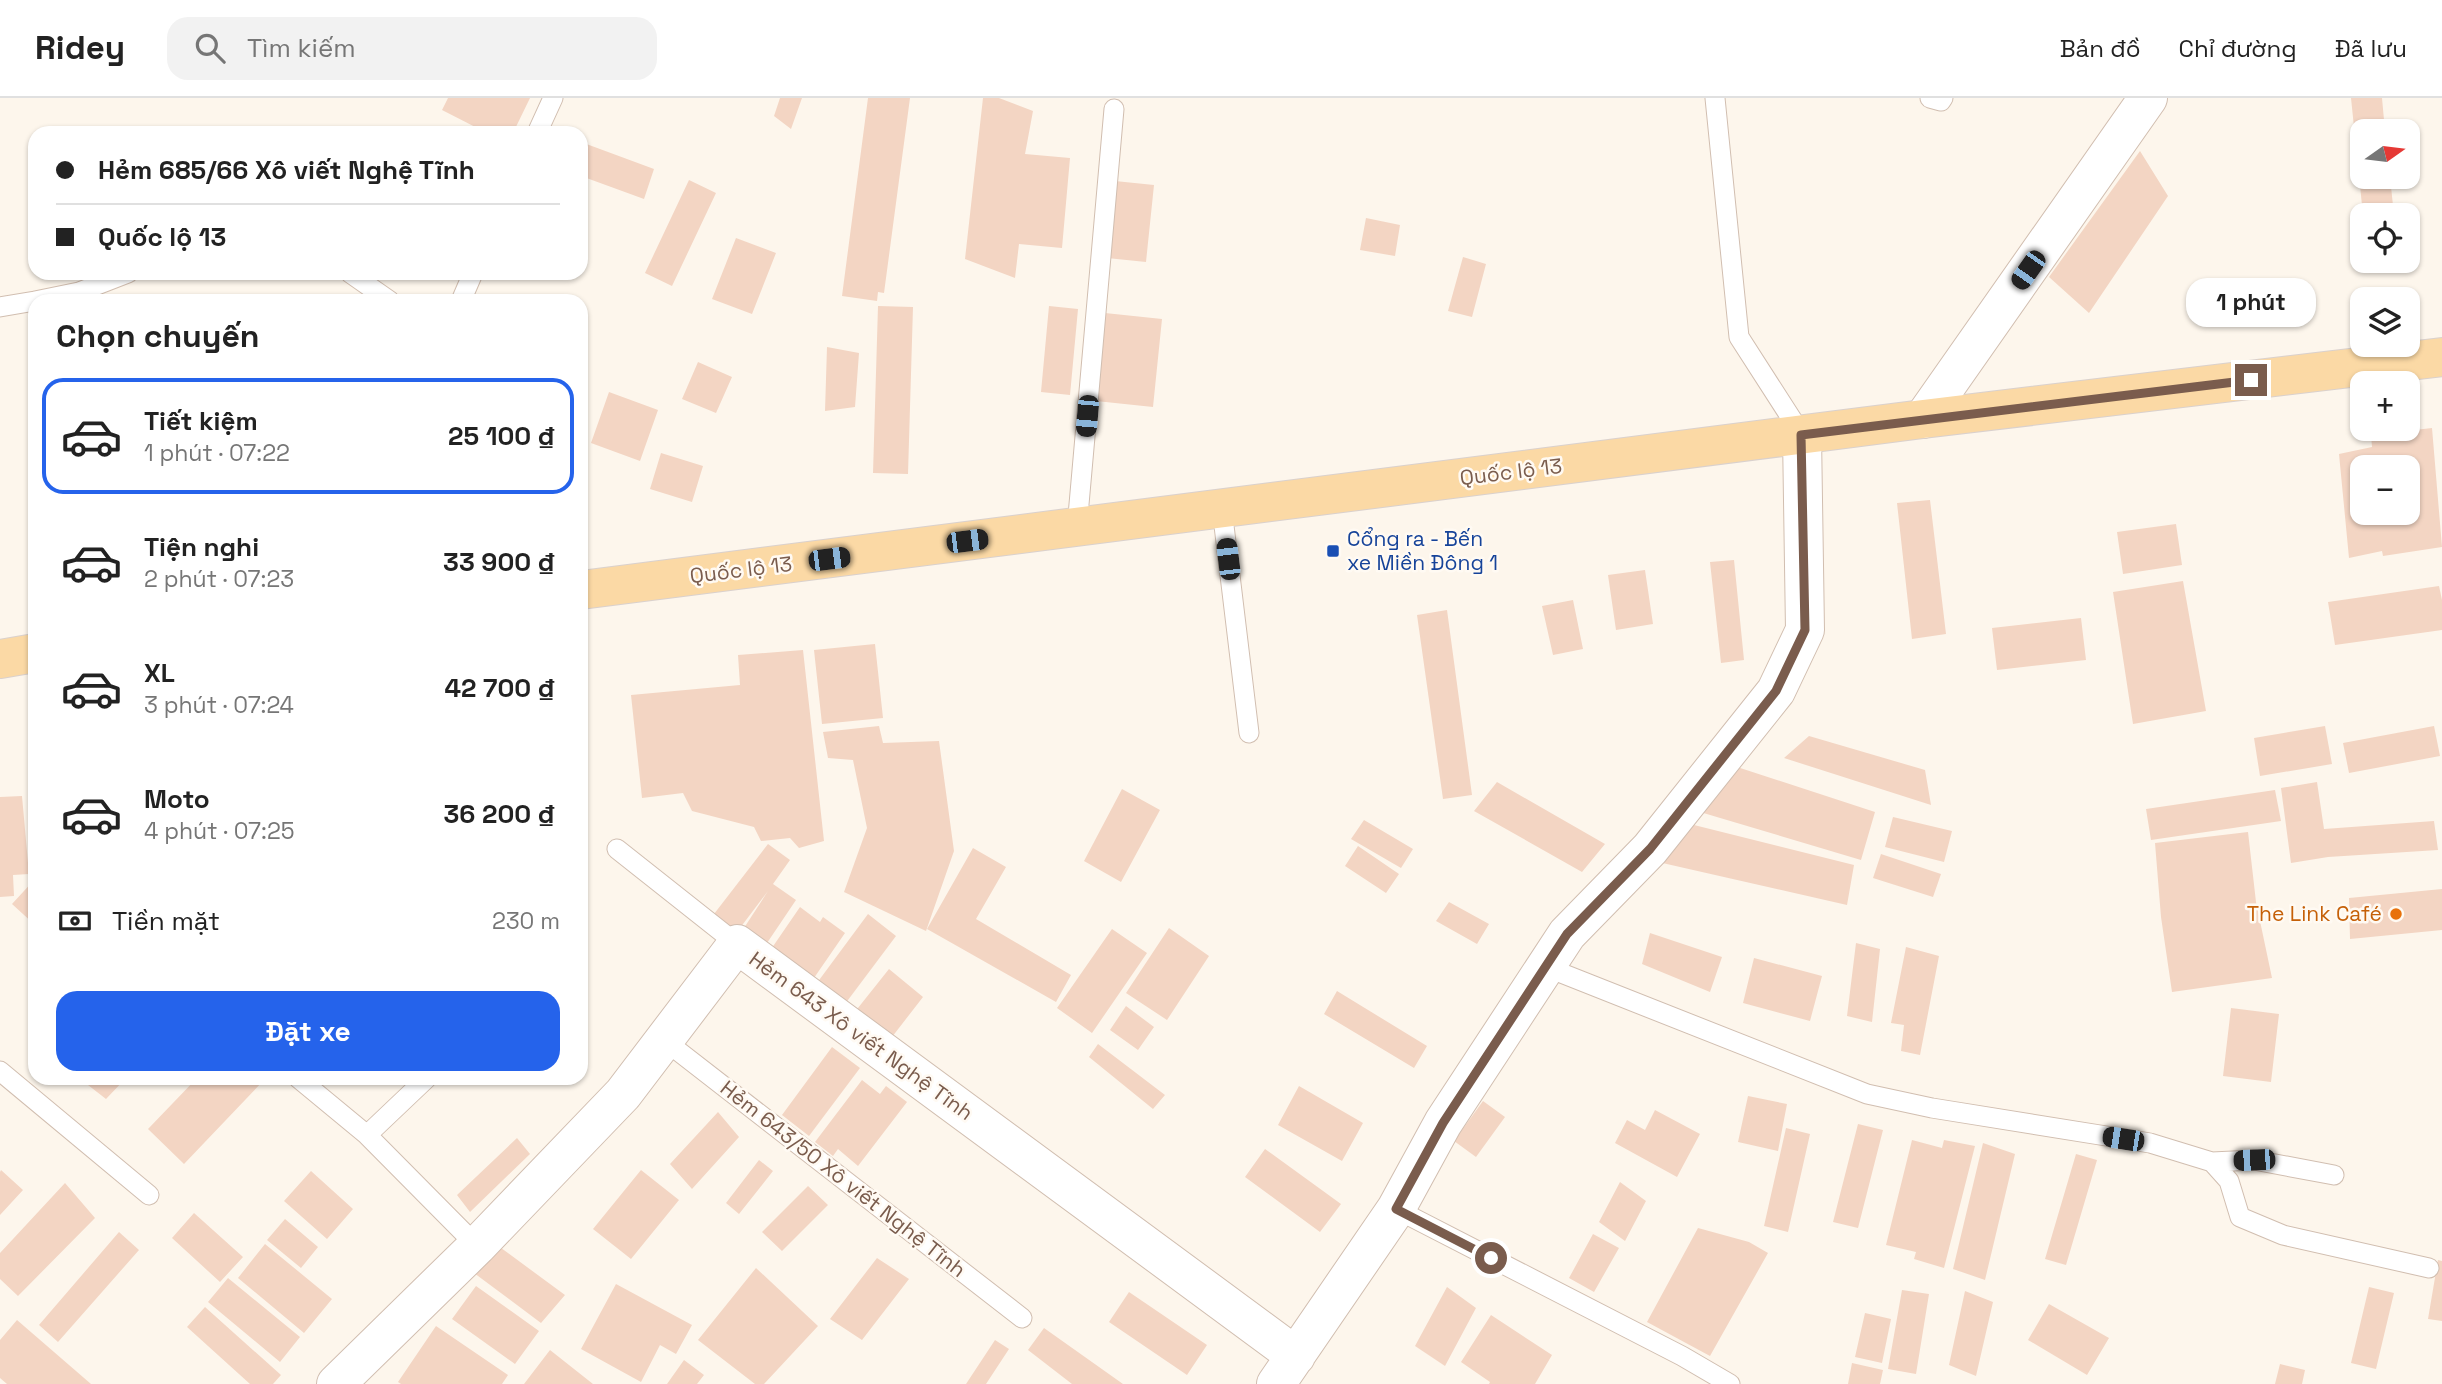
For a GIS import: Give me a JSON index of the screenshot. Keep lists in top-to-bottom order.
{
  "streets": {
    "main road": ["Quốc lộ 13"],
    "street": ["Hẻm 643 Xô viết Nghệ Tĩnh"],
    "lane": ["Hẻm 643/50 Xô viết Nghệ Tĩnh"]
  },
  "crossings": [
    ["Hẻm 643 Xô viết Nghệ Tĩnh", "Hẻm 643/50 Xô viết Nghệ Tĩnh"]
  ],
  "places": {
    "transit": ["Cổng ra - Bến xe Miền Đông 1"],
    "other": ["The Link Café"]
  },
  "north": "right",
  "page": {
    "header": "Ridey",
    "search": "Tìm kiếm",
    "nav": ["Bản đồ", "Chỉ đường", "Đã lưu"],
    "map_buttons": ["+", "−"],
    "banner": ["Hẻm 685/66 Xô viết Nghệ Tĩnh", "Quốc lộ 13"],
    "bubble": "1 phút",
    "heading": "Chọn chuyến",
    "list": [
      {
        "name": "Tiết kiệm",
        "note": "1 phút · 07:22",
        "value": "25 100 ₫"
      },
      {
        "name": "Tiện nghi",
        "note": "2 phút · 07:23",
        "value": "33 900 ₫"
      },
      {
        "name": "XL",
        "note": "3 phút · 07:24",
        "value": "42 700 ₫"
      },
      {
        "name": "Moto",
        "note": "4 phút · 07:25",
        "value": "36 200 ₫"
      }
    ],
    "pay": ["Tiền mặt", "230 m"],
    "buttons": "Đặt xe"
  }
}
